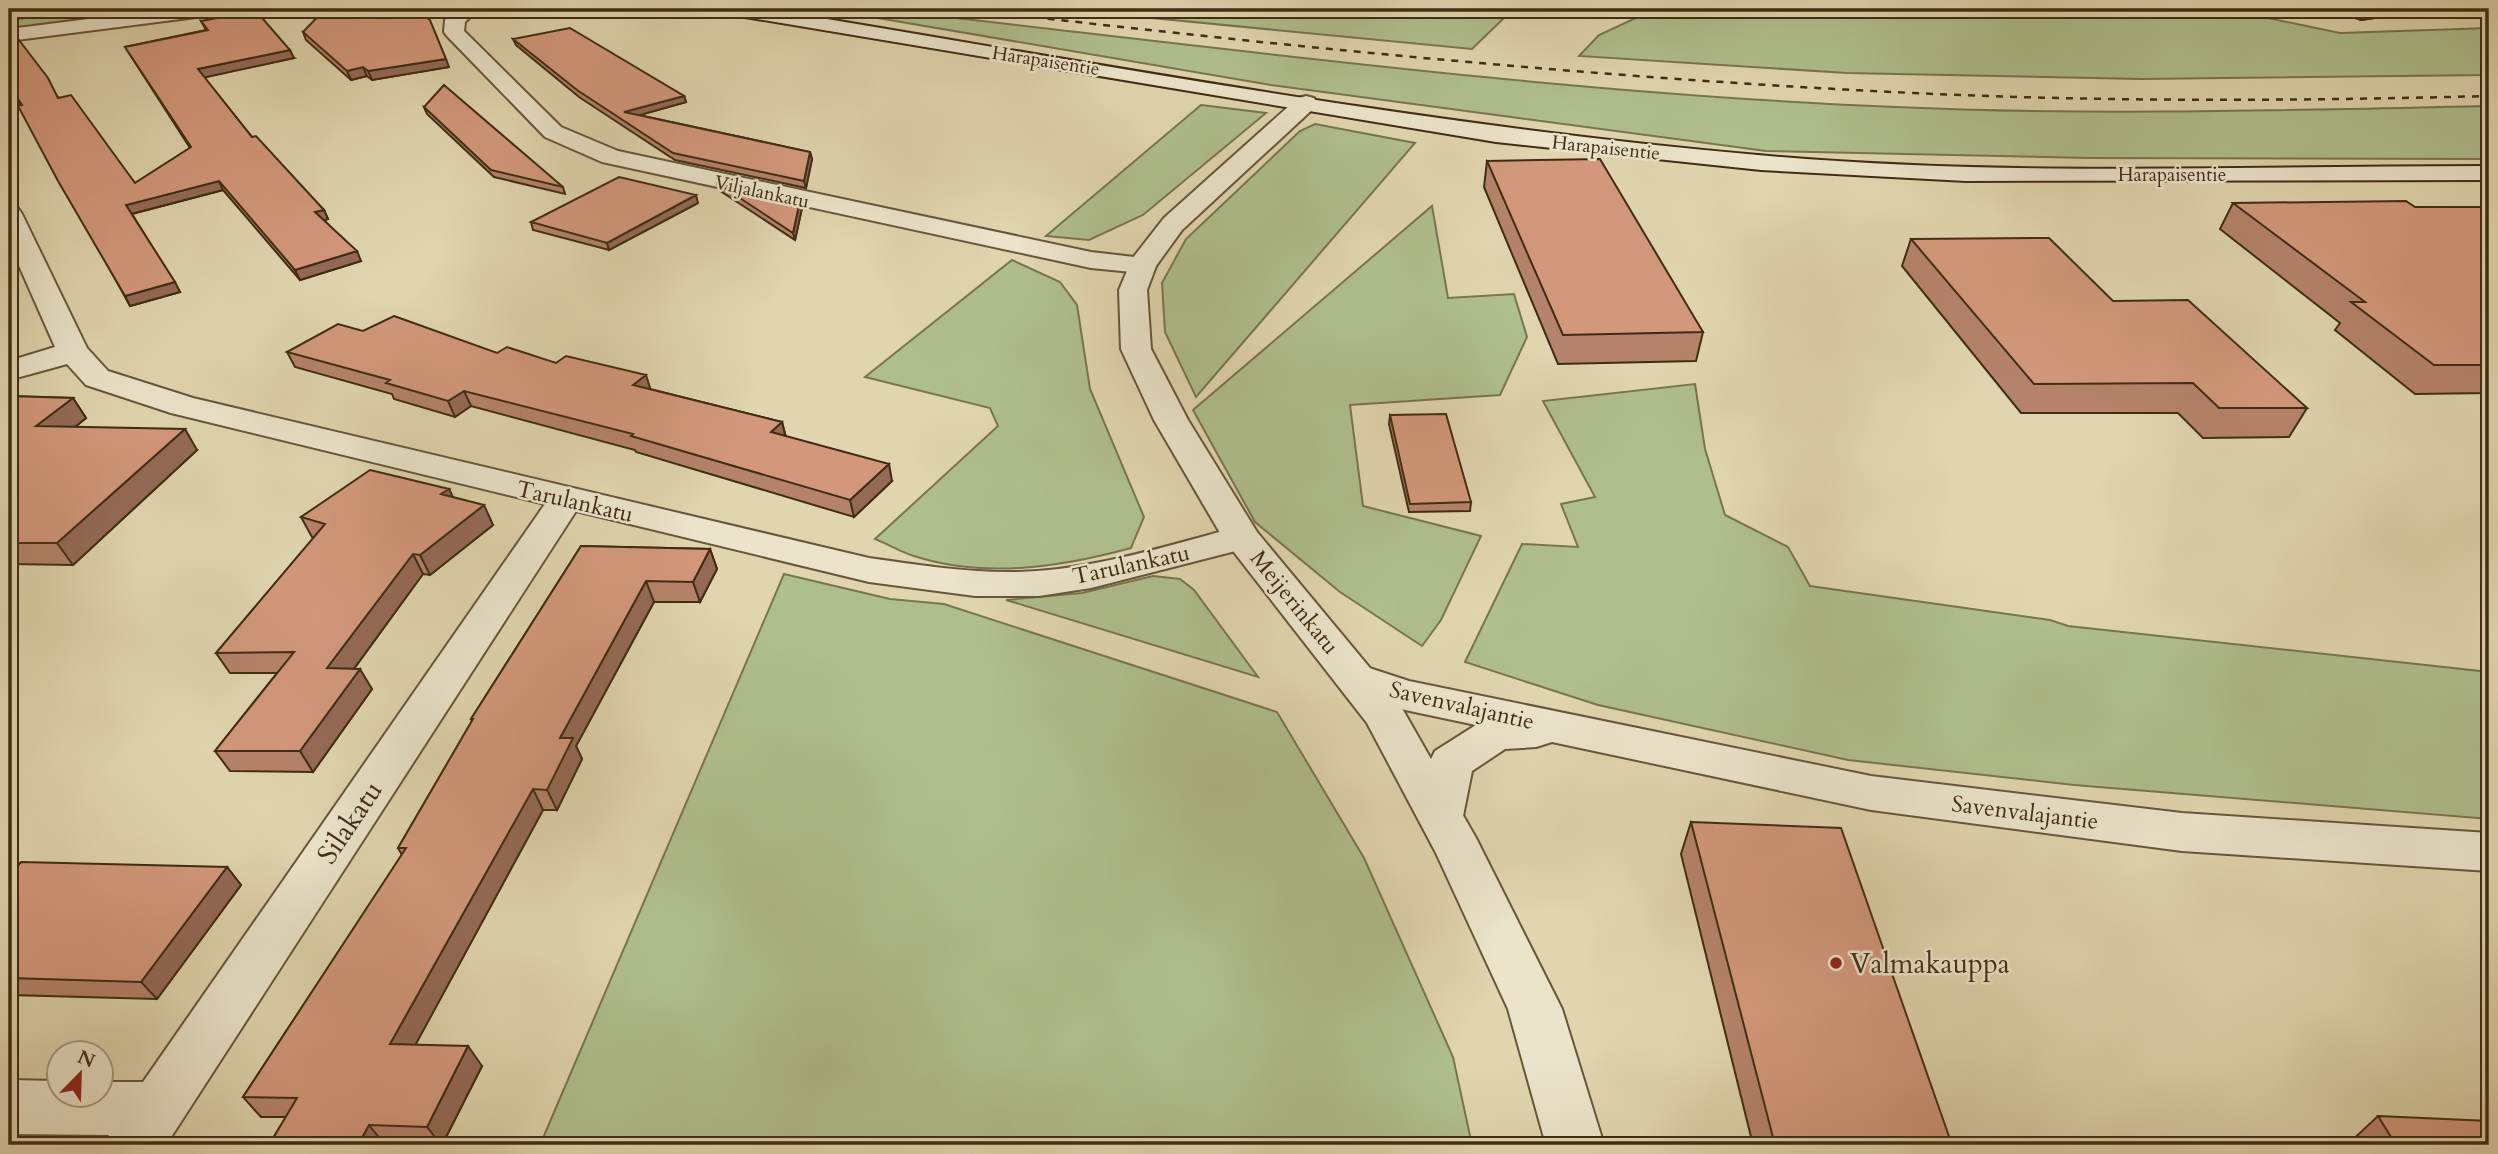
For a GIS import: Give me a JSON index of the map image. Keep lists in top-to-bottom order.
{
  "streets": {
    "street": [
      "Harapaisentie",
      "Viljalankatu",
      "Tarulankatu",
      "Meijerinkatu",
      "Savenvalajantie",
      "Silakatu"
    ]
  },
  "crossings": [
    ["Harapaisentie", "Meijerinkatu"],
    ["Viljalankatu", "Meijerinkatu"],
    ["Tarulankatu", "Meijerinkatu"],
    ["Tarulankatu", "Silakatu"],
    ["Meijerinkatu", "Savenvalajantie"]
  ],
  "places": ["Valmakauppa"],
  "north": "top right"
}
